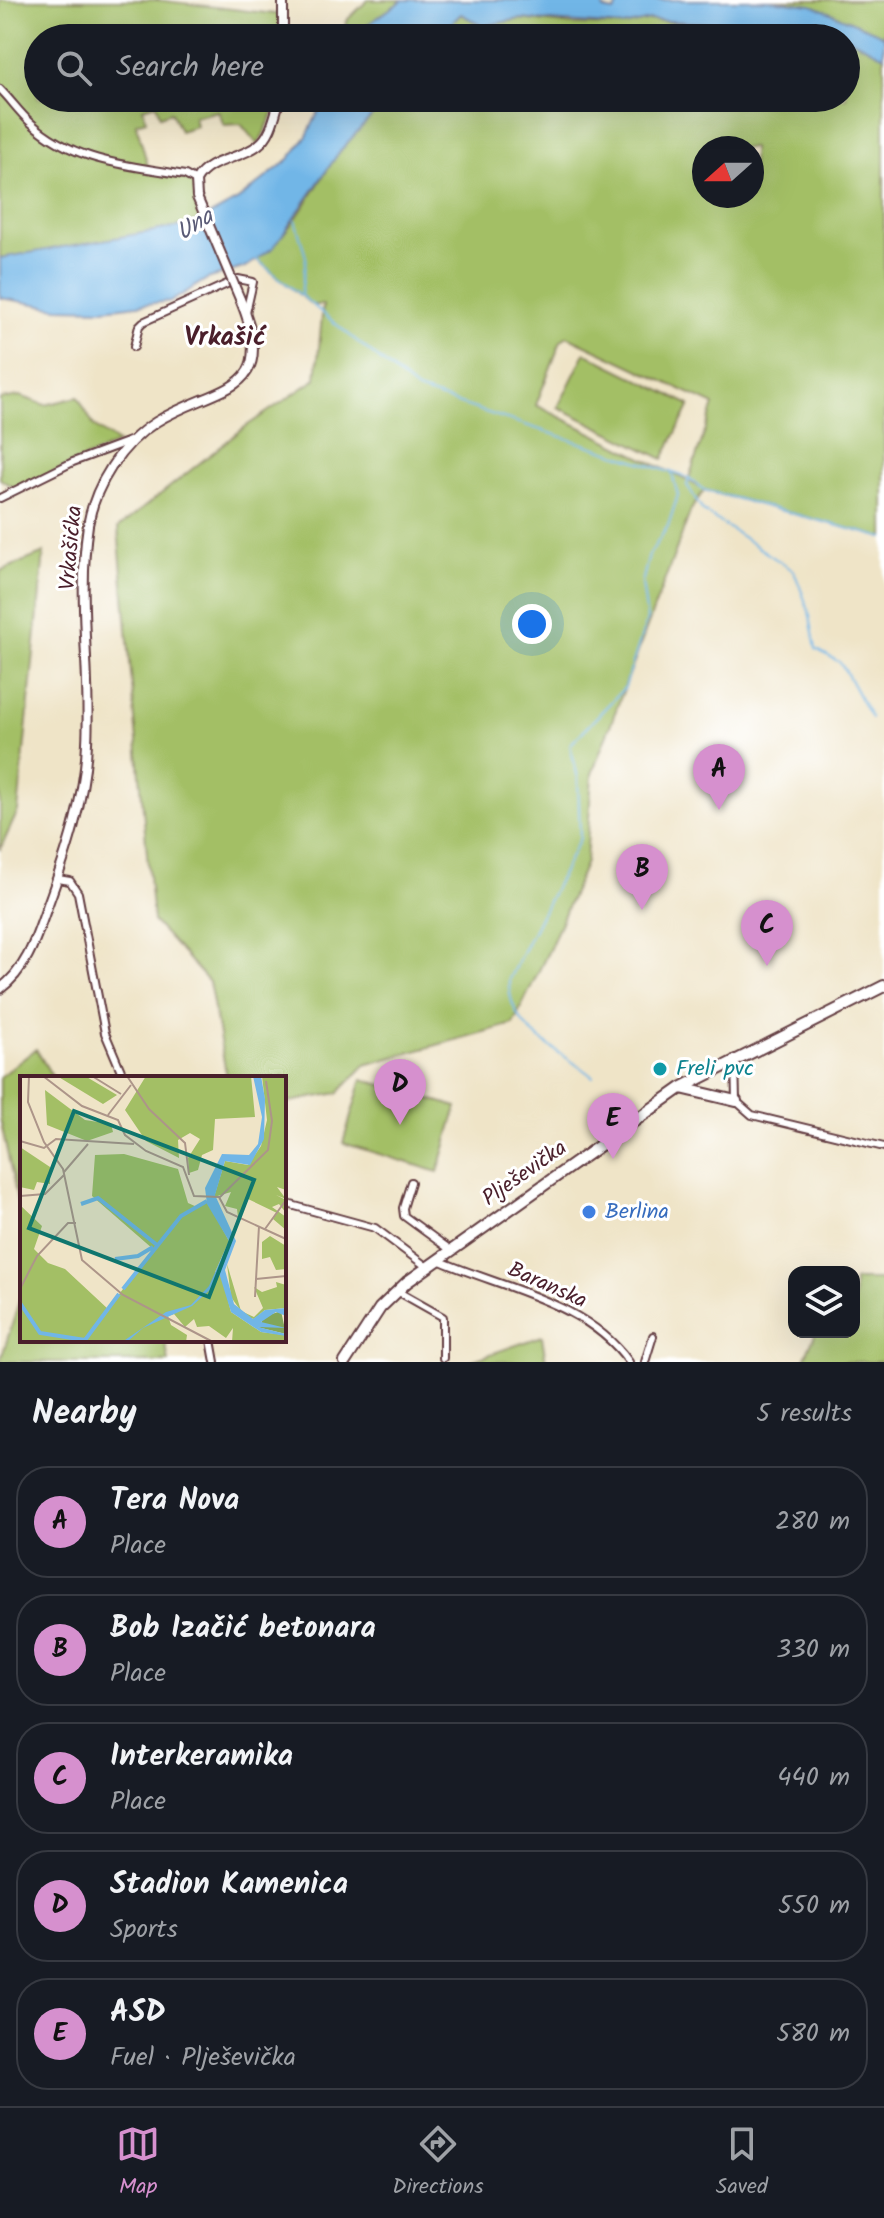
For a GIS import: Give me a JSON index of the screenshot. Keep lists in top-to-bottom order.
{
  "streets": {
    "main road": ["Plješevička"],
    "street": ["Vrkašićka", "Baranska"]
  },
  "crossings": [
    ["Plješevička", "Baranska"]
  ],
  "districts": ["Vrkašić"],
  "water": ["Una"],
  "places": ["Freli pvc", "Berlina"],
  "north": "left",
  "page": {
    "search": "Search here",
    "pins": [
      "A",
      "B",
      "C",
      "D",
      "E"
    ],
    "heading": ["Nearby", "5 results"],
    "list": [
      {
        "mark": "A",
        "name": "Tera Nova",
        "note": "Place",
        "value": "280 m"
      },
      {
        "mark": "B",
        "name": "Bob Izačić betonara",
        "note": "Place",
        "value": "330 m"
      },
      {
        "mark": "C",
        "name": "Interkeramika",
        "note": "Place",
        "value": "440 m"
      },
      {
        "mark": "D",
        "name": "Stadion Kamenica",
        "note": "Sports",
        "value": "550 m"
      },
      {
        "mark": "E",
        "name": "ASD",
        "note": "Fuel · Plješevička",
        "value": "580 m"
      }
    ],
    "nav": ["Map", "Directions", "Saved"]
  }
}
